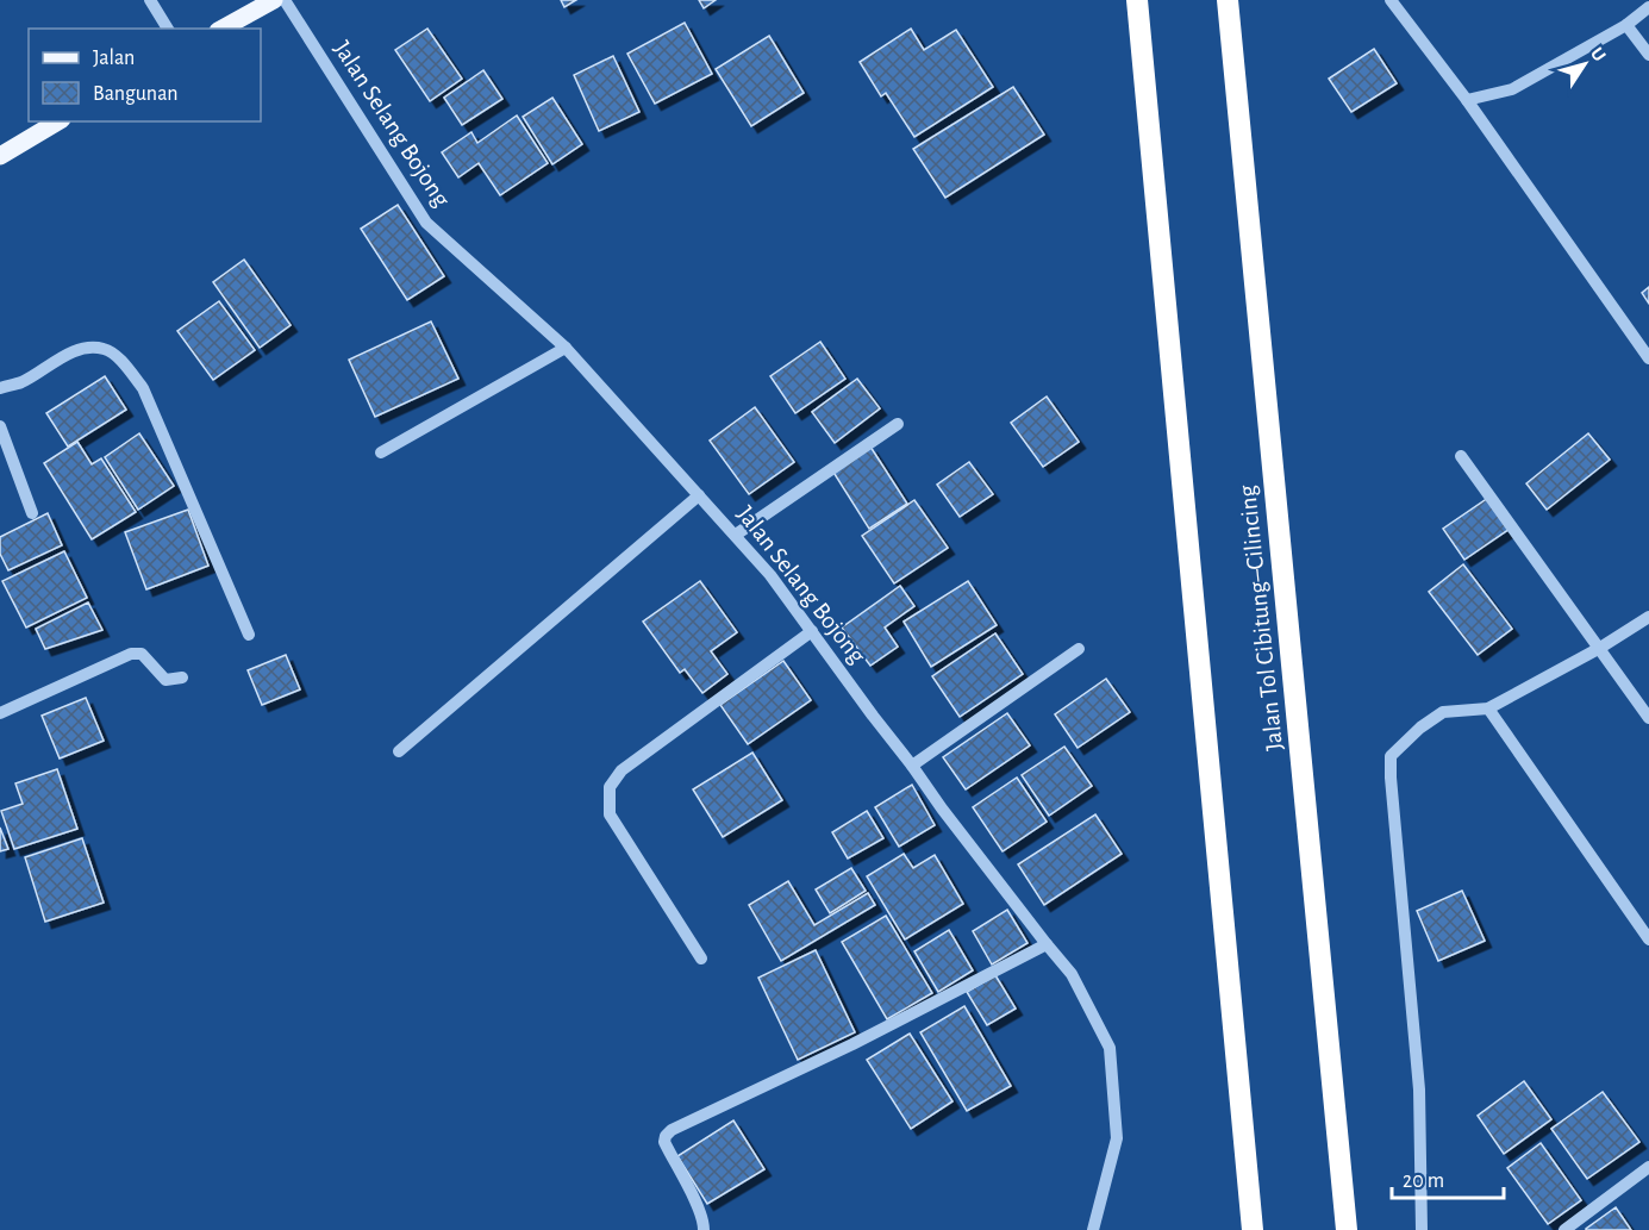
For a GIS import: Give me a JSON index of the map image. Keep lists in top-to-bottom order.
{
  "streets": {
    "highway": ["Jalan Tol Cibitung–Cilincing"],
    "street": ["Jalan Selang Bojong"]
  },
  "legend": ["Jalan", "Bangunan"],
  "scale_bar": "20 m",
  "north": "top right"
}
